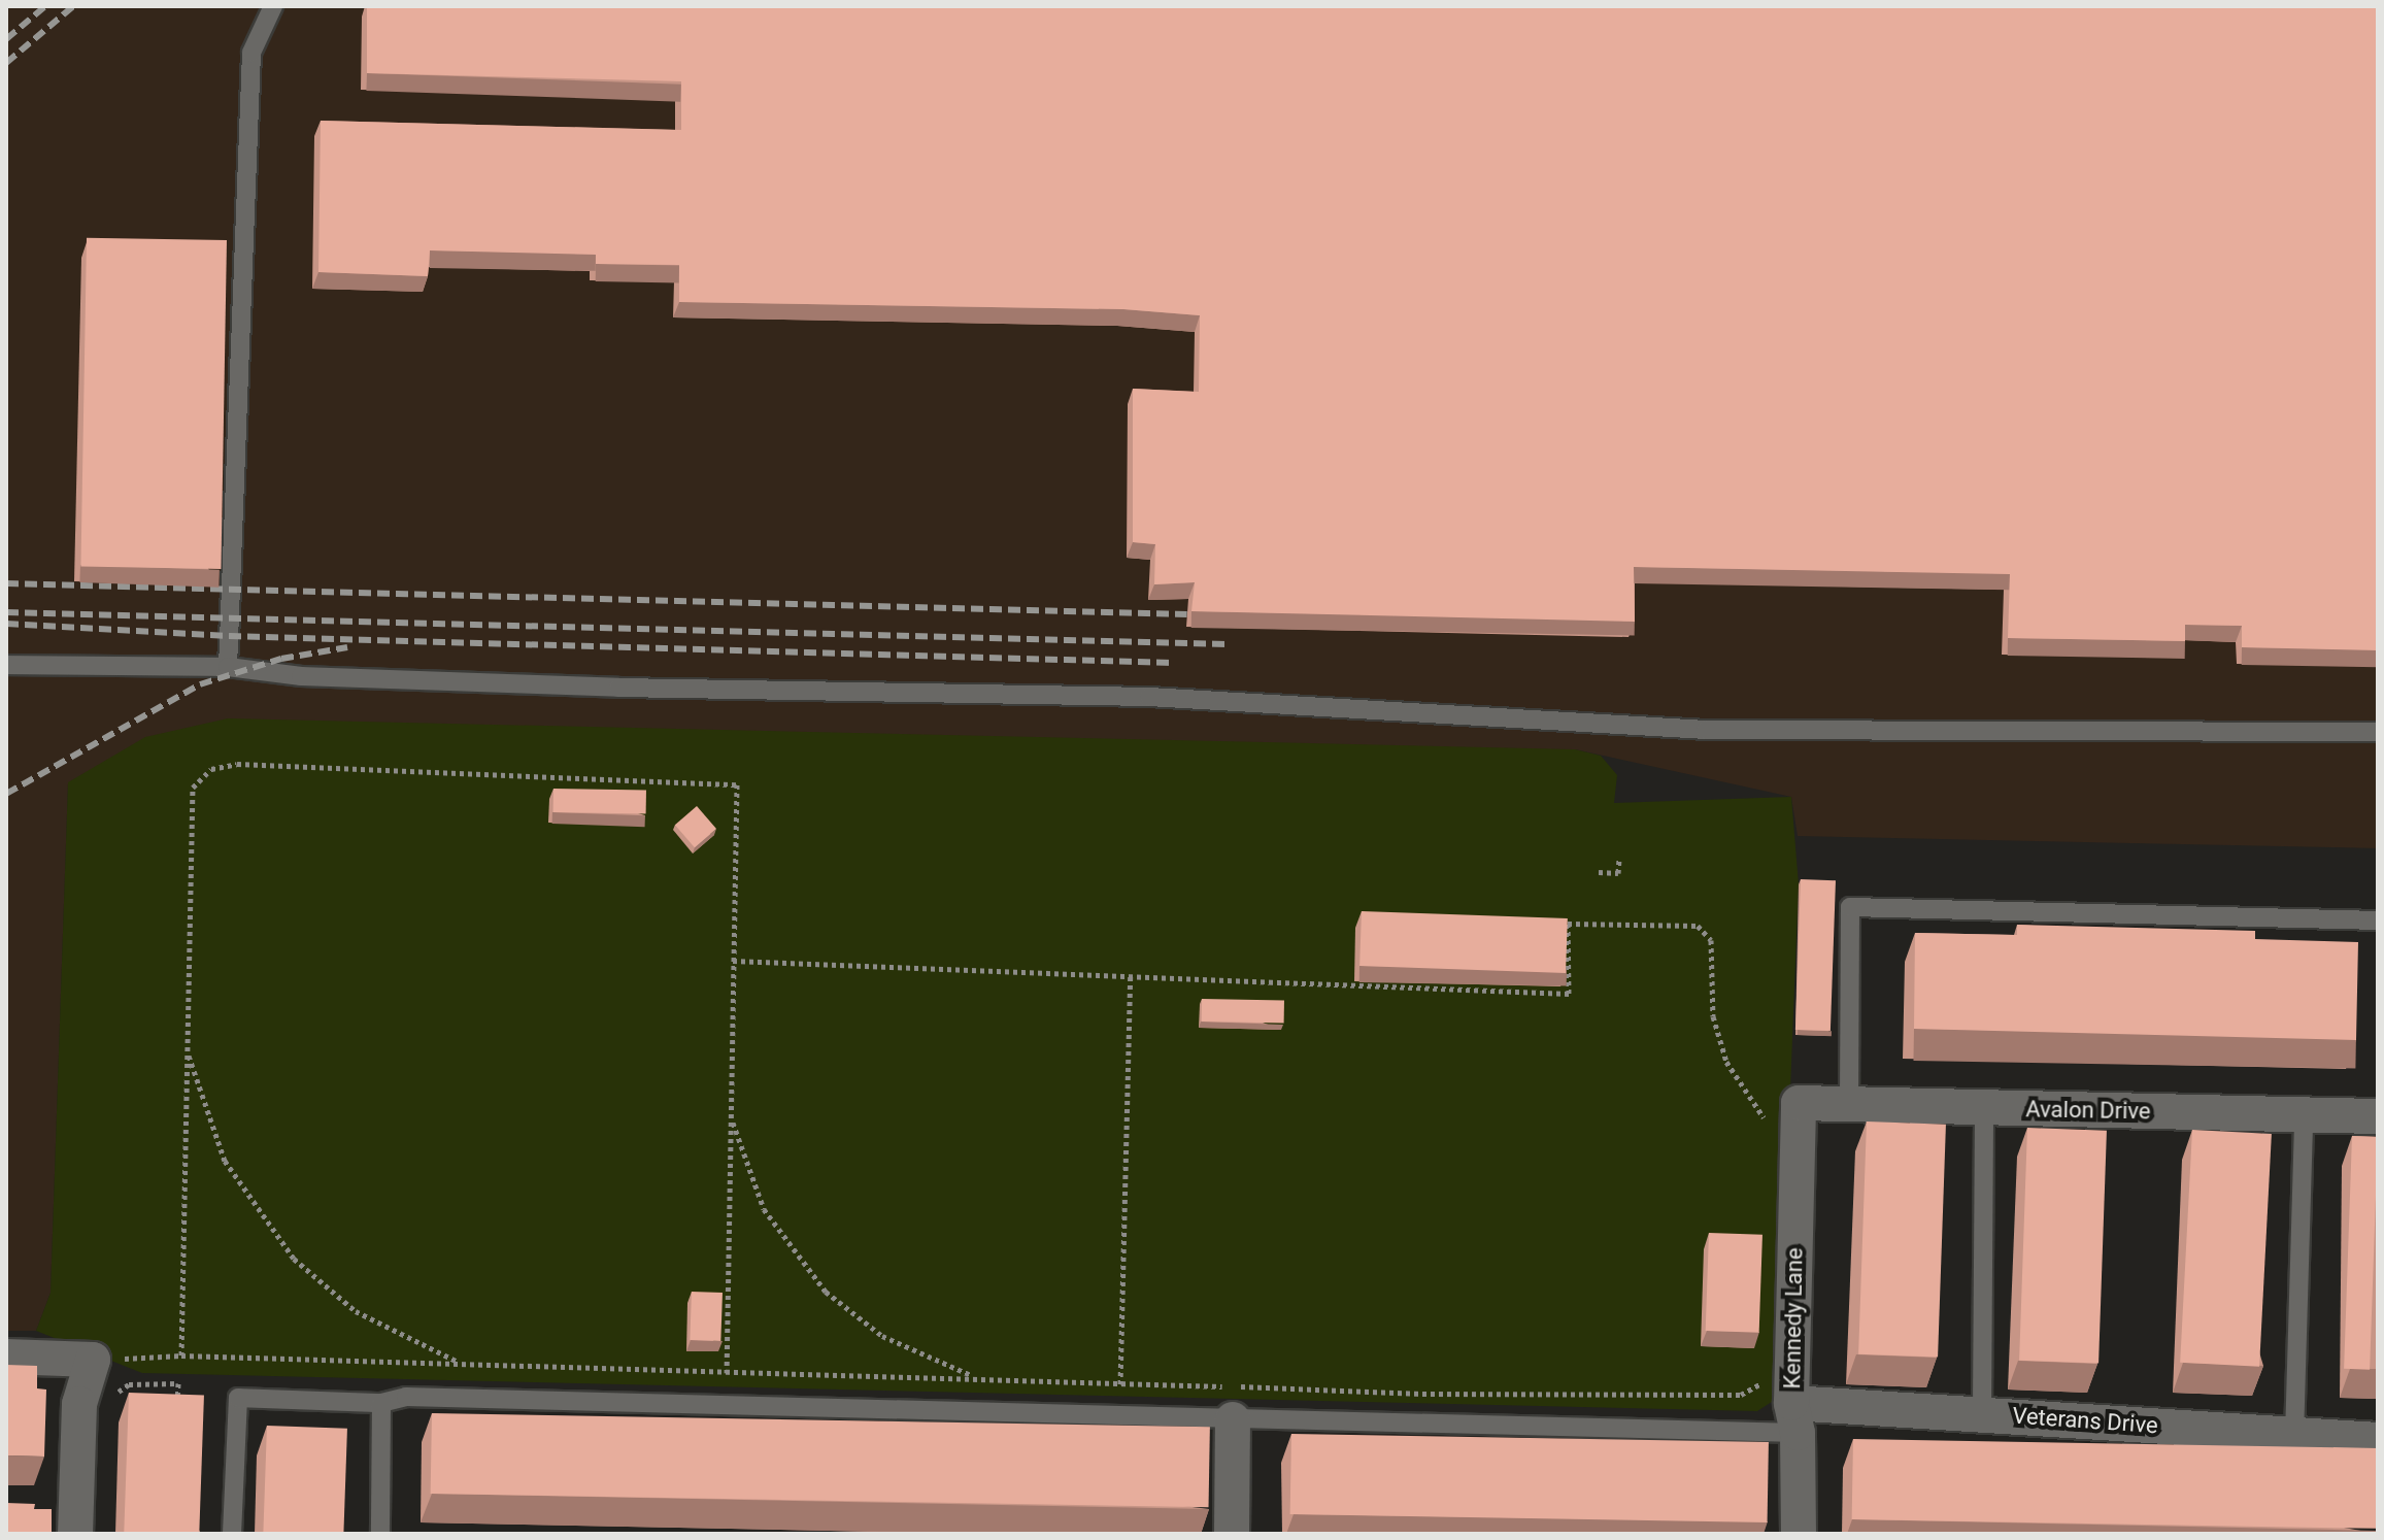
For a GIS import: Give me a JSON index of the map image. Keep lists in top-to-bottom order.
{
  "streets": {
    "street": ["Avalon Drive", "Kennedy Lane", "Veterans Drive"]
  },
  "crossings": [
    ["Avalon Drive", "Kennedy Lane"],
    ["Kennedy Lane", "Veterans Drive"]
  ]
}
